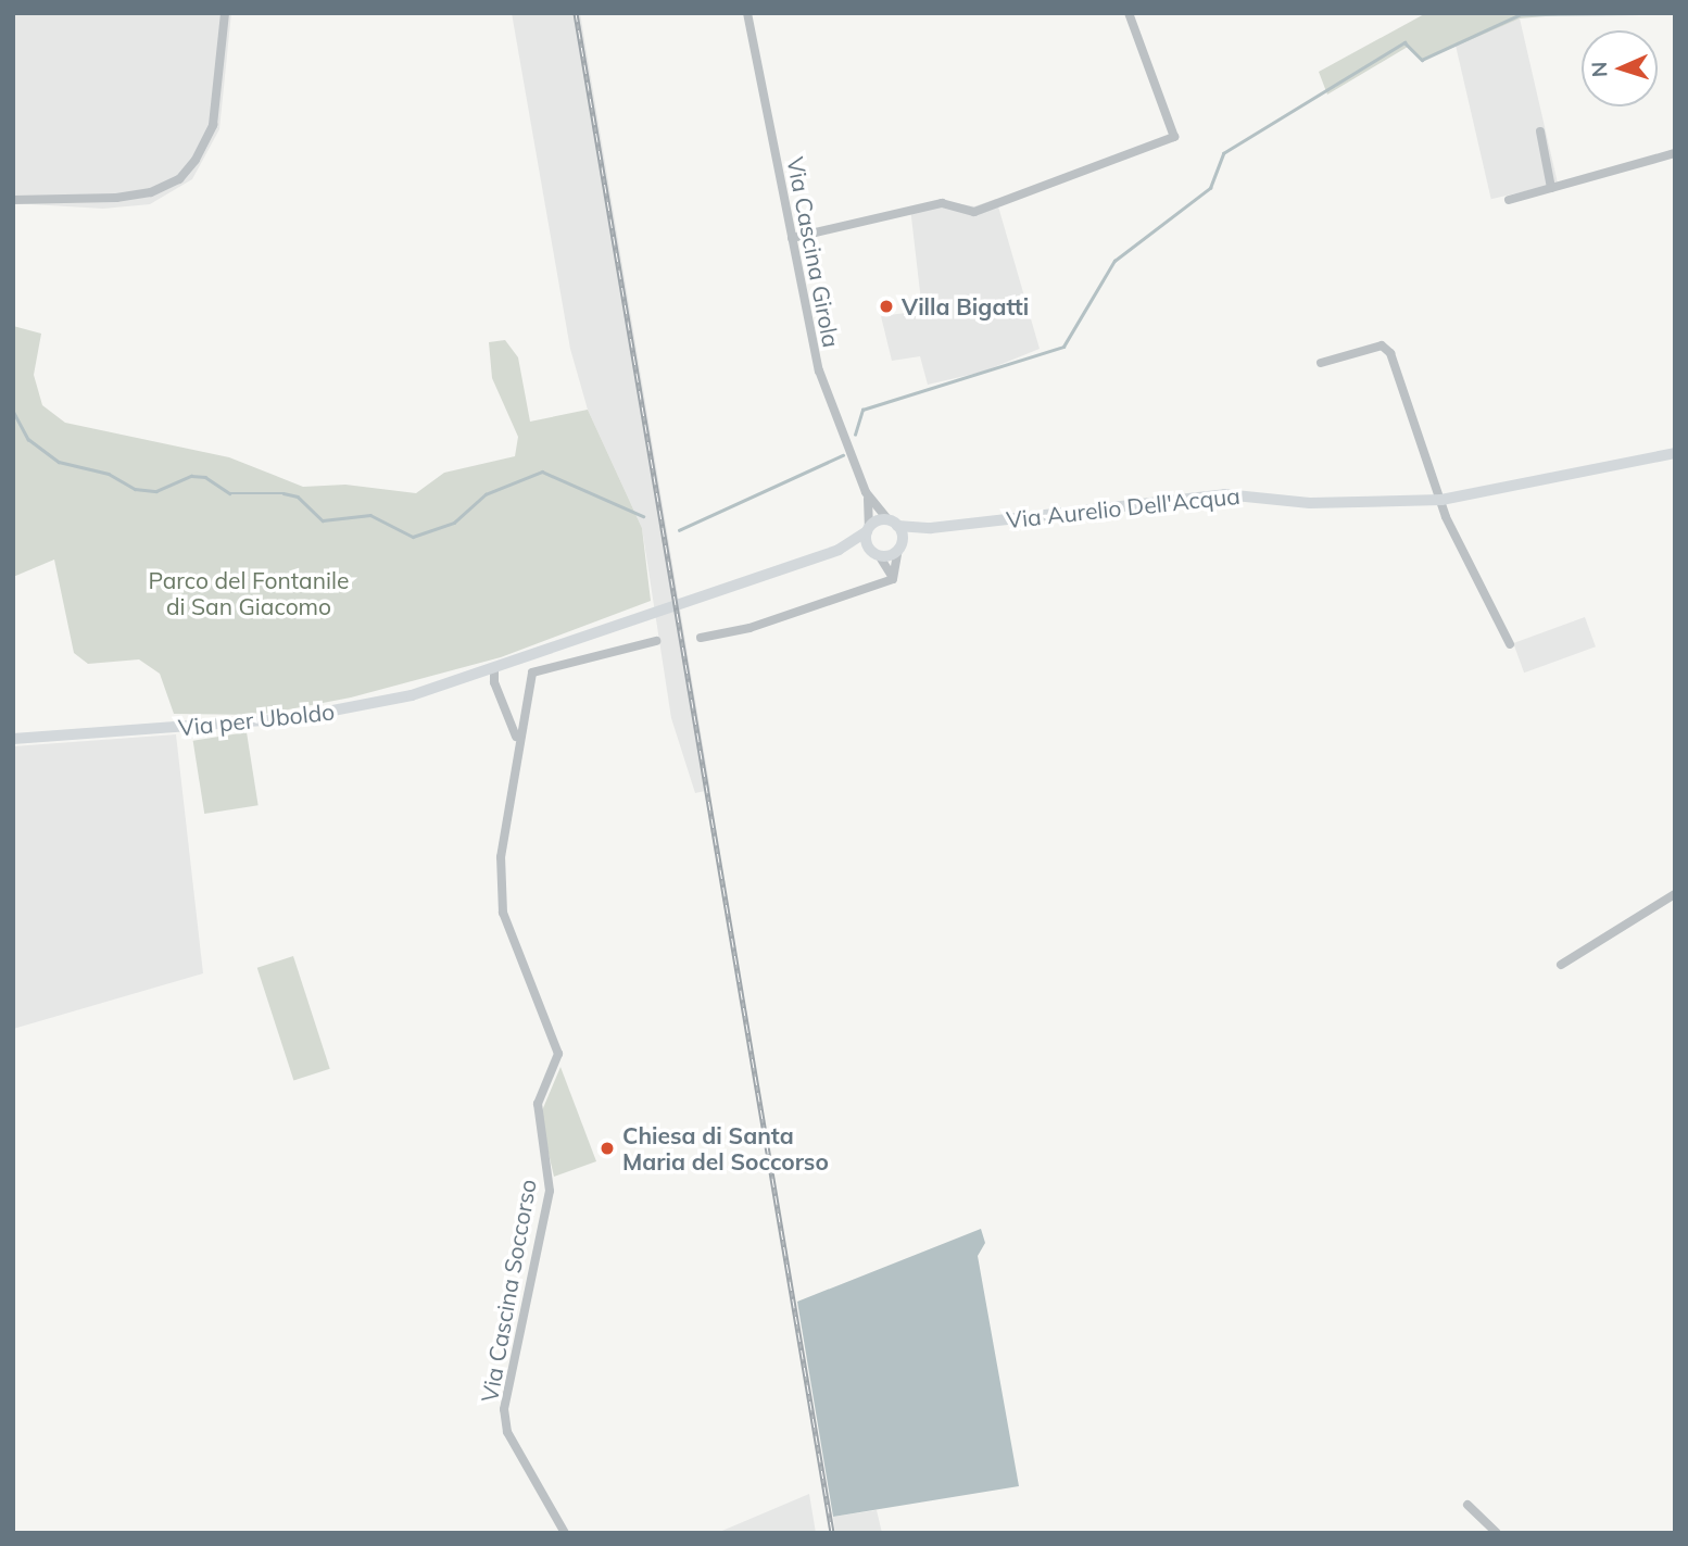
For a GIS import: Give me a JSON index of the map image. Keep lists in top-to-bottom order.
{
  "streets": {
    "street": [
      "Via Cascina Girola",
      "Via Aurelio Dell'Acqua",
      "Via per Uboldo",
      "Via Cascina Soccorso"
    ]
  },
  "crossings": [
    ["Via Cascina Girola", "Via Aurelio Dell'Acqua"],
    ["Via per Uboldo", "Via Cascina Soccorso"]
  ],
  "parks": ["Parco del Fontanile di San Giacomo"],
  "places": ["Villa Bigatti", "Chiesa di Santa Maria del Soccorso"],
  "north": "left"
}
